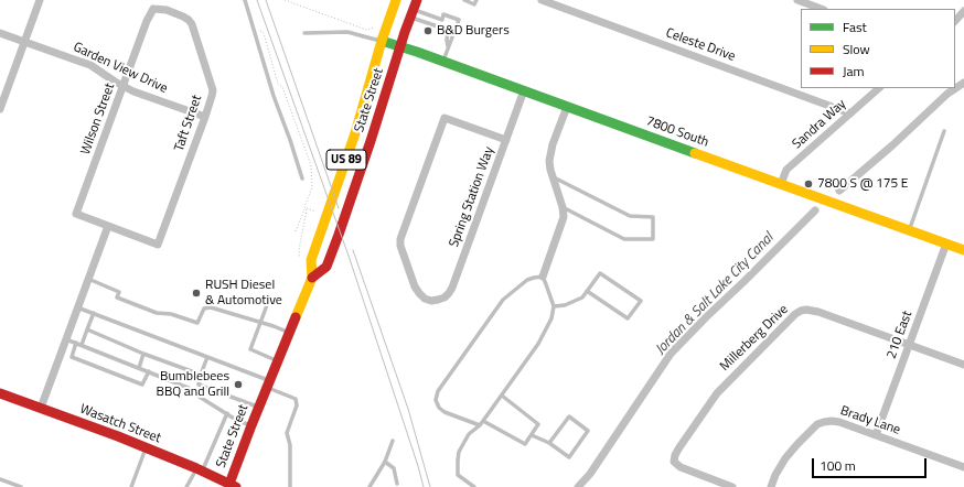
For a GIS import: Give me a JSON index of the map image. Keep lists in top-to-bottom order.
{
  "streets": {
    "main road": [
      "State Street",
      "7800 South",
      "US 89",
      "Wasatch Street"
    ],
    "street": [
      "Celeste Drive",
      "Garden View Drive",
      "Wilson Street",
      "Taft Street",
      "Sandra Way",
      "Spring Station Way",
      "210 East",
      "Millerberg Drive",
      "Brady Lane"
    ]
  },
  "crossings": [
    ["Celeste Drive", "Sandra Way"],
    ["Garden View Drive", "Wilson Street"],
    ["Garden View Drive", "Taft Street"],
    ["State Street", "7800 South"],
    ["State Street", "Wasatch Street"],
    ["Wilson Street", "Taft Street"],
    ["Sandra Way", "7800 South"],
    ["7800 South", "Spring Station Way"],
    ["7800 South", "210 East"],
    ["210 East", "Millerberg Drive"],
    ["210 East", "Brady Lane"]
  ],
  "water": ["Jordan & Salt Lake City Canal"],
  "places": [
    "B&D Burgers",
    "7800 S @ 175 E",
    "RUSH Diesel & Automotive",
    "Bumblebees BBQ and Grill"
  ],
  "legend": ["Fast", "Slow", "Jam"],
  "scale_bar": "100 m"
}
